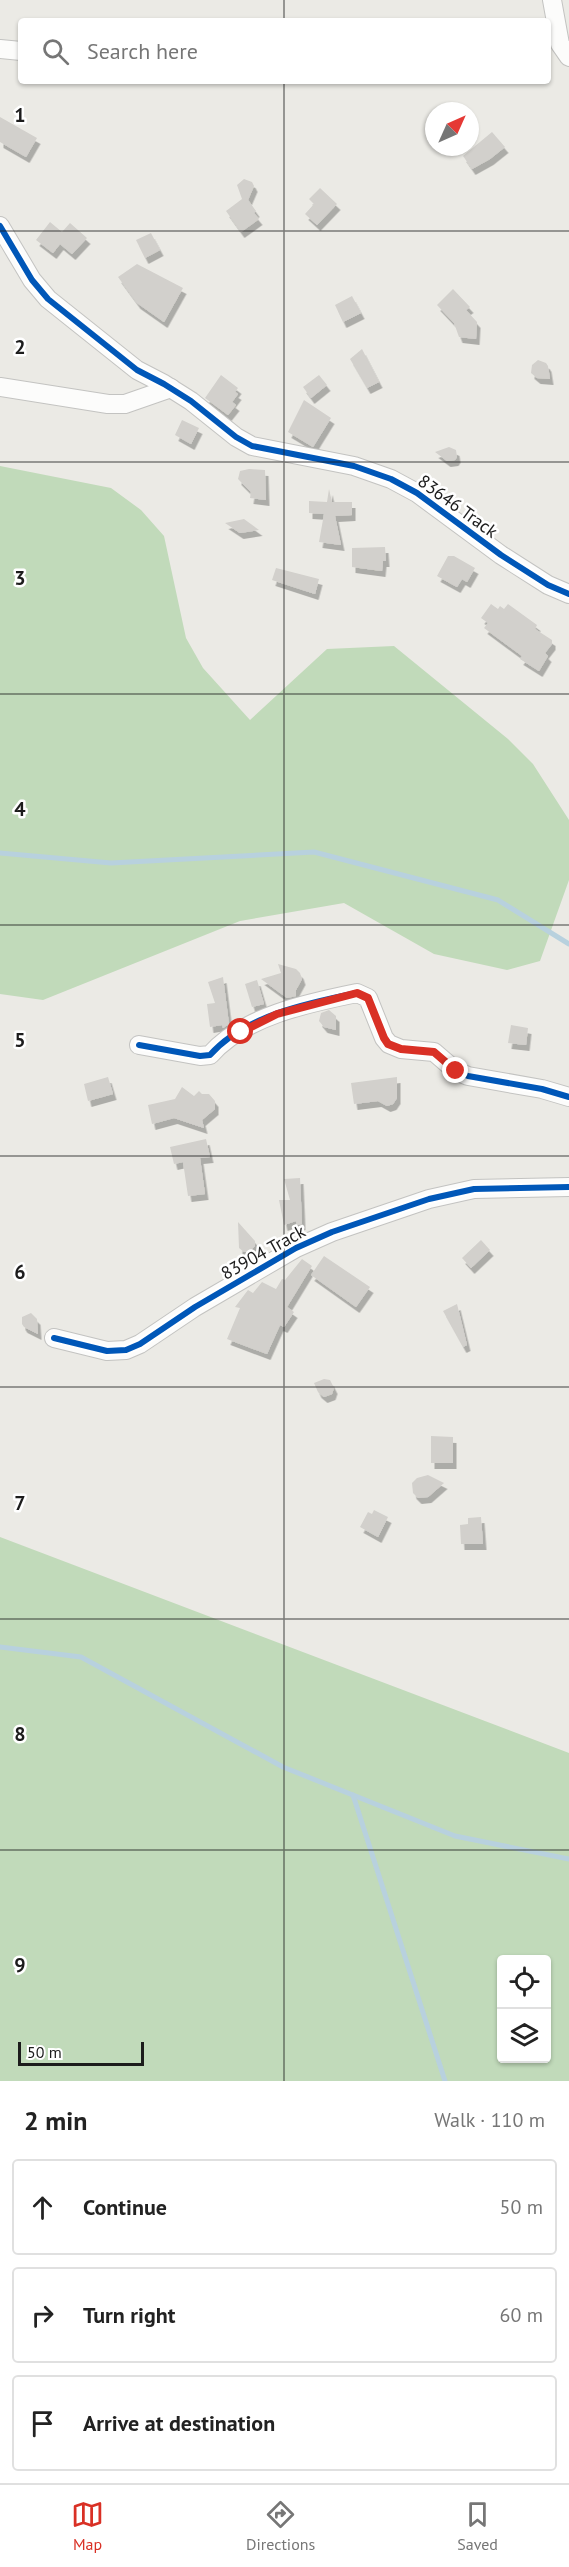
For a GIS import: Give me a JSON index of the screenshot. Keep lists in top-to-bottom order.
{
  "streets": {
    "street": ["83646 Track", "83904 Track"]
  },
  "scale_bar": "50 m",
  "north": "top right",
  "page": {
    "search": "Search here",
    "scale": "50 m",
    "heading": ["2 min", "Walk · 110 m"],
    "list": [
      ["Continue", "50 m"],
      ["Turn right", "60 m"],
      "Arrive at destination"
    ],
    "nav": ["Map", "Directions", "Saved"]
  },
  "grid": {
    "rows": [
      "1",
      "2",
      "3",
      "4",
      "5",
      "6",
      "7",
      "8",
      "9"
    ]
  }
}
